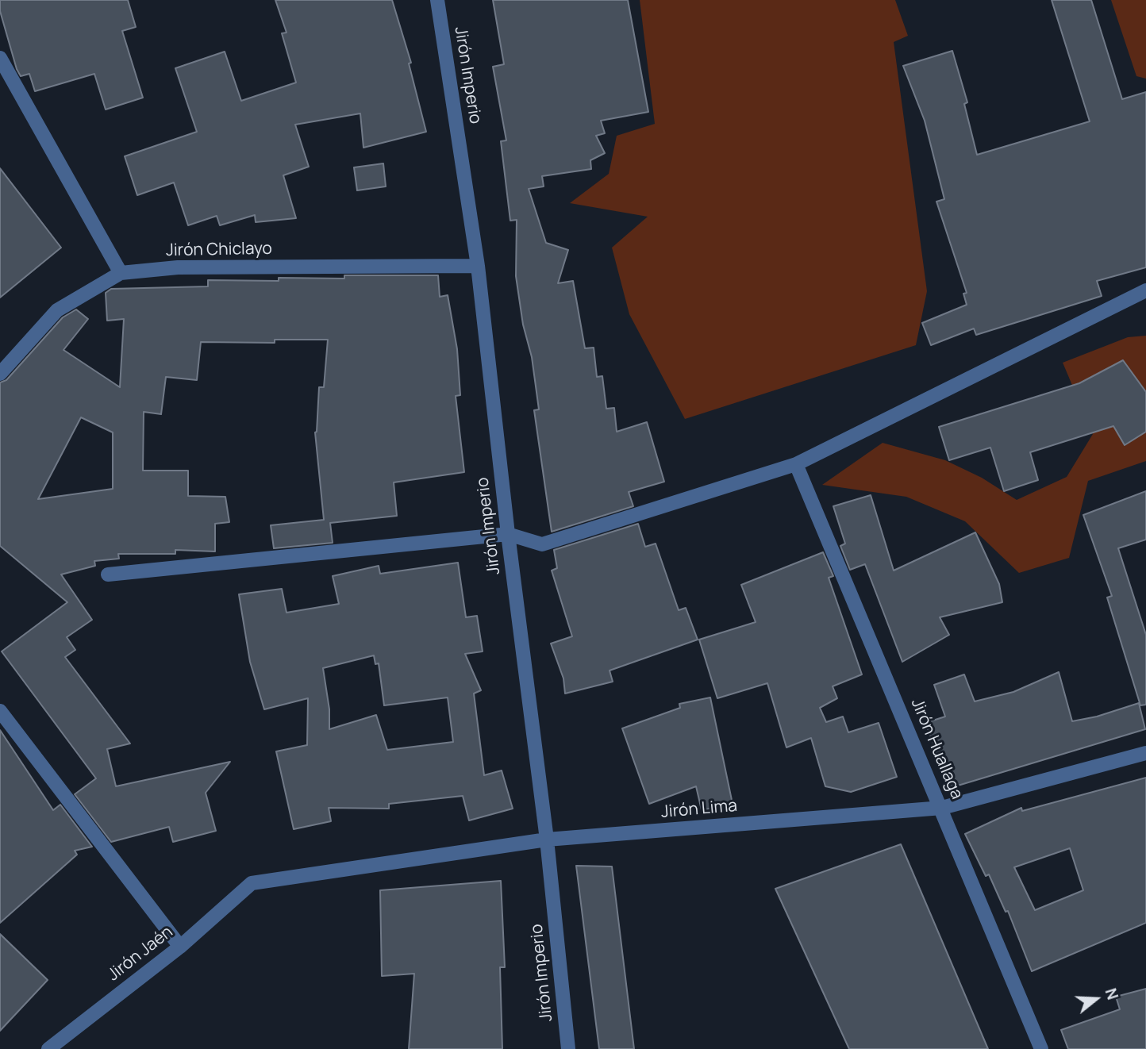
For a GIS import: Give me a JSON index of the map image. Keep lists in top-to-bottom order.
{
  "streets": {
    "street": [
      "Jirón Imperio",
      "Jirón Chiclayo",
      "Jirón Huallaga",
      "Jirón Lima",
      "Jirón Jaén"
    ]
  },
  "crossings": [
    ["Jirón Imperio", "Jirón Chiclayo"],
    ["Jirón Imperio", "Jirón Lima"],
    ["Jirón Huallaga", "Jirón Lima"],
    ["Jirón Lima", "Jirón Jaén"]
  ],
  "north": "right"
}
